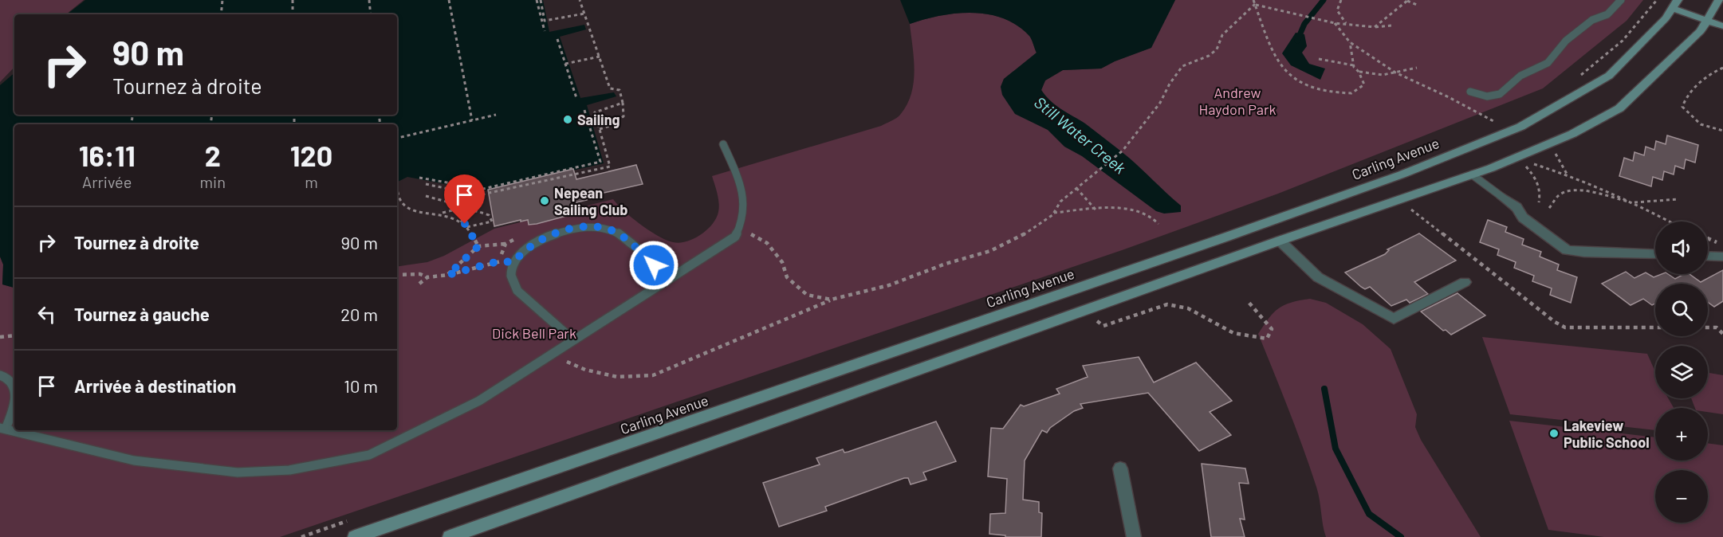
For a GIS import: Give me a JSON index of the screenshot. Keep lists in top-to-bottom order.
{
  "streets": {
    "main road": ["Carling Avenue"]
  },
  "water": ["Still Water Creek"],
  "parks": ["Andrew Haydon Park", "Dick Bell Park"],
  "places": ["Sailing", "Nepean Sailing Club", "Lakeview Public School"],
  "page": {
    "turn": ["90 m", "Tournez à droite"],
    "eta": [
      "16:11",
      "Arrivée",
      "2",
      "min",
      "120",
      "m"
    ],
    "list": [
      {
        "name": "Tournez à droite",
        "value": "90 m"
      },
      {
        "name": "Tournez à gauche",
        "value": "20 m"
      },
      {
        "name": "Arrivée à destination",
        "value": "10 m"
      }
    ],
    "map_buttons": ["+", "−"]
  }
}
